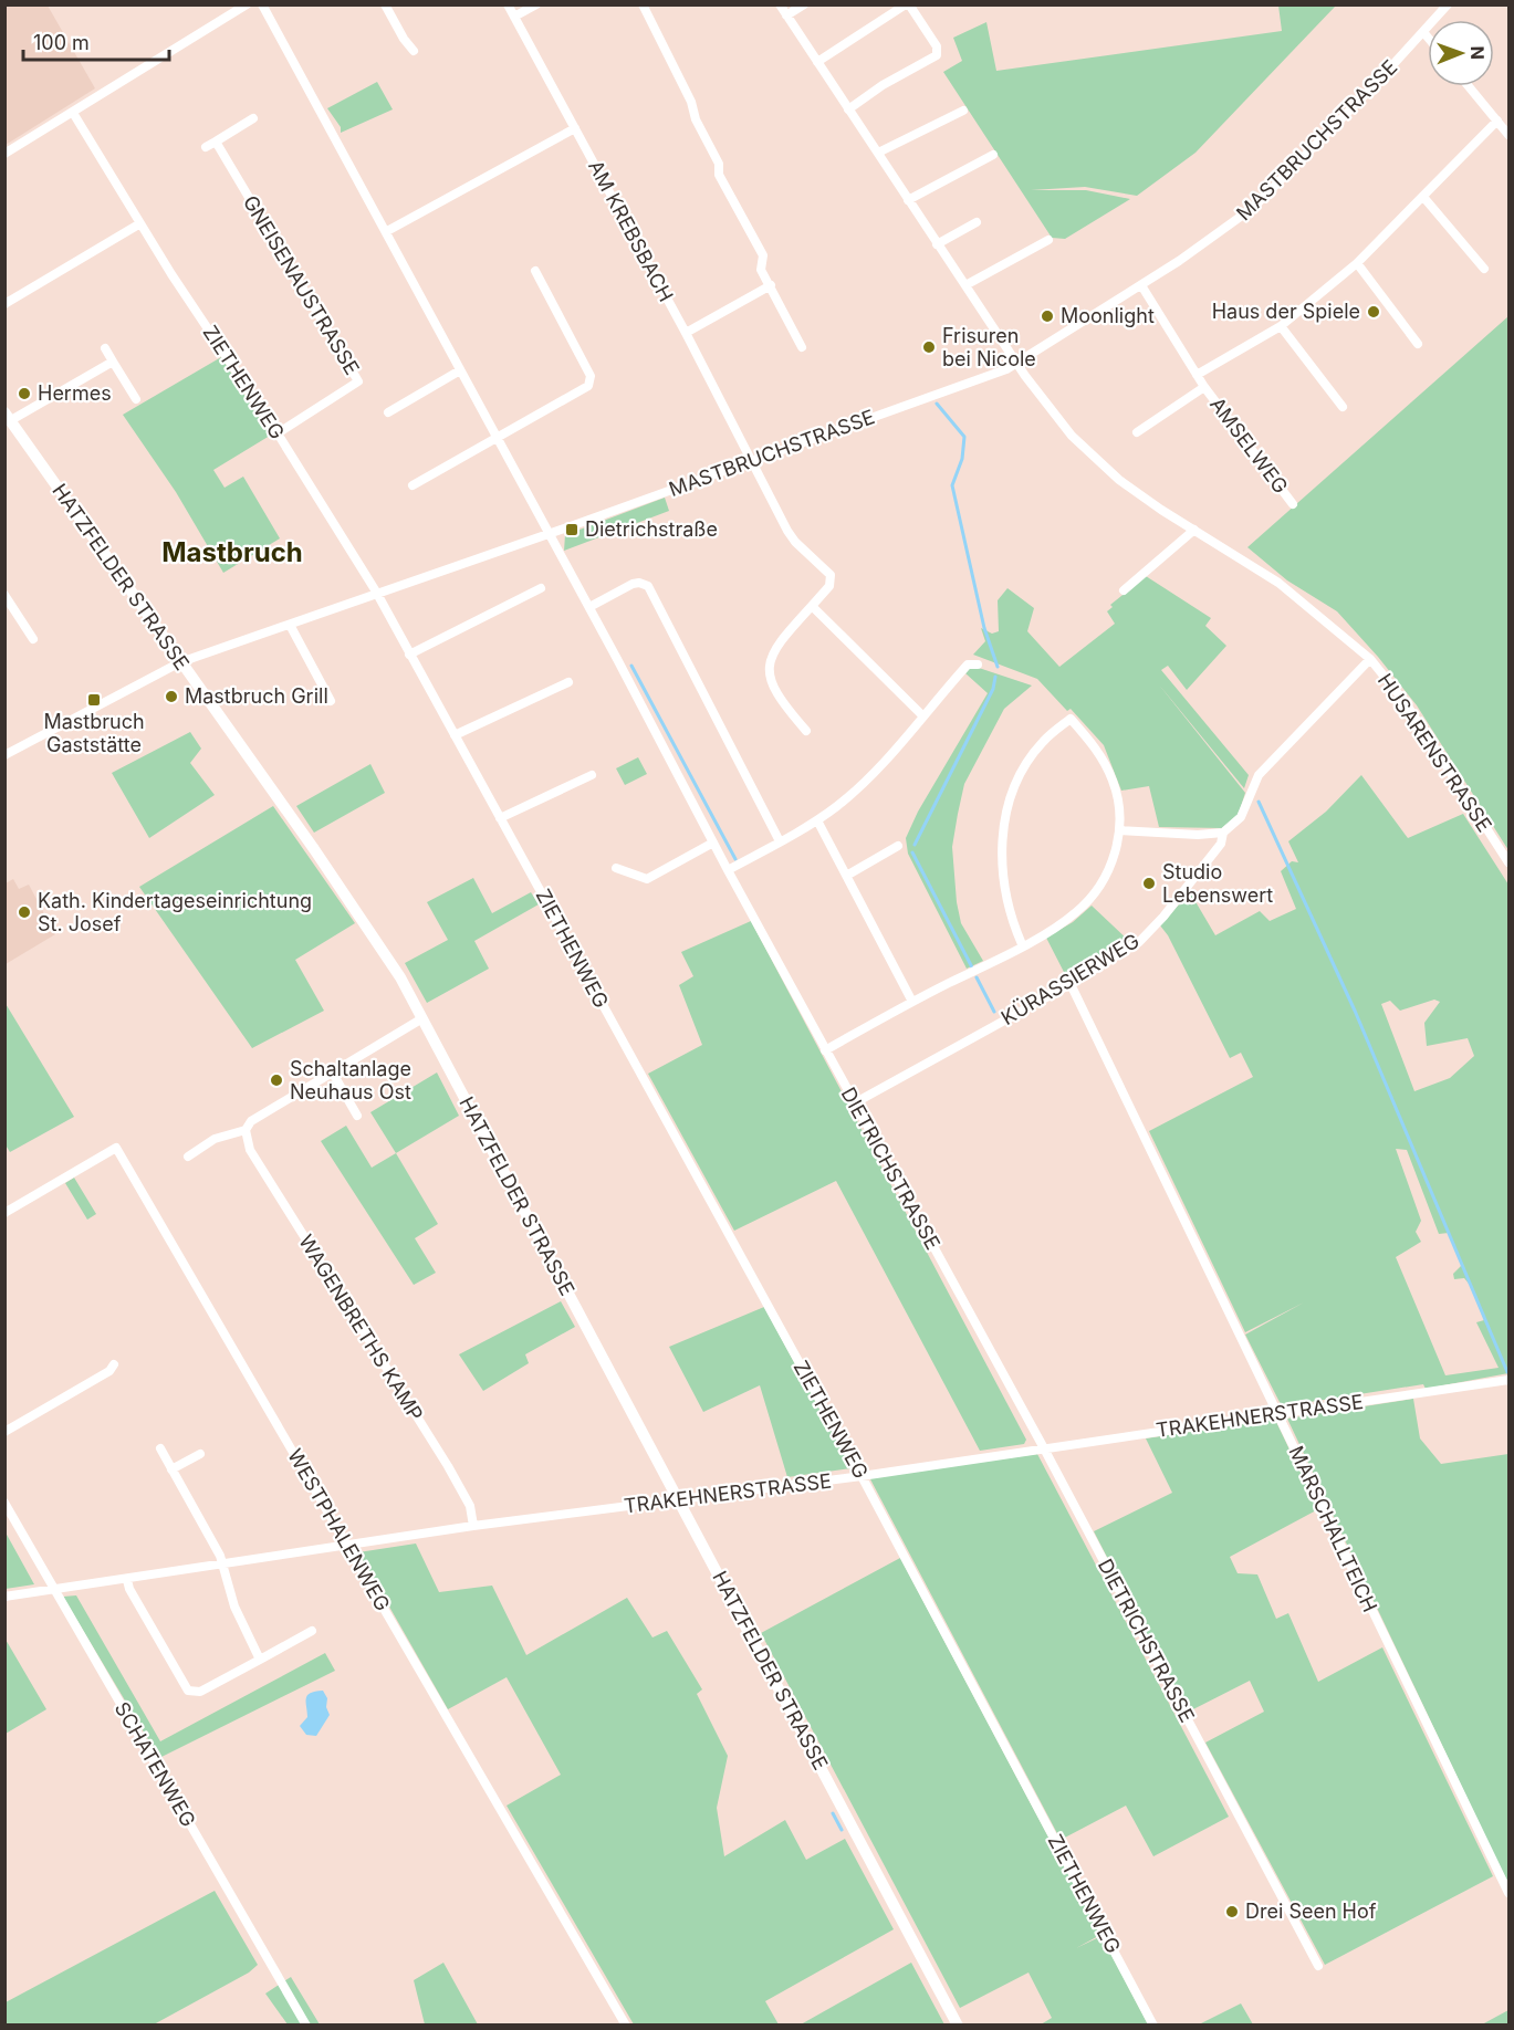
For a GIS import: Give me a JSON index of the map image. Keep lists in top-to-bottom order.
{
  "streets": {
    "street": [
      "MASTBRUCHSTRASSE",
      "AM KREBSBACH",
      "GNEISENAUSTRASSE",
      "ZIETHENWEG",
      "AMSELWEG",
      "HATZFELDER STRASSE",
      "HUSARENSTRASSE",
      "KÜRASSIERWEG",
      "DIETRICHSTRASSE",
      "WAGENBRETHS KAMP",
      "TRAKEHNERSTRASSE",
      "MARSCHALLTEICH",
      "WESTPHALENWEG",
      "SCHATENWEG"
    ]
  },
  "crossings": [
    ["MASTBRUCHSTRASSE", "AM KREBSBACH"],
    ["MASTBRUCHSTRASSE", "ZIETHENWEG"],
    ["MASTBRUCHSTRASSE", "AMSELWEG"],
    ["MASTBRUCHSTRASSE", "HATZFELDER STRASSE"],
    ["MASTBRUCHSTRASSE", "HUSARENSTRASSE"],
    ["MASTBRUCHSTRASSE", "DIETRICHSTRASSE"],
    ["GNEISENAUSTRASSE", "ZIETHENWEG"],
    ["ZIETHENWEG", "TRAKEHNERSTRASSE"],
    ["HATZFELDER STRASSE", "TRAKEHNERSTRASSE"],
    ["HUSARENSTRASSE", "KÜRASSIERWEG"],
    ["KÜRASSIERWEG", "DIETRICHSTRASSE"],
    ["KÜRASSIERWEG", "MARSCHALLTEICH"],
    ["DIETRICHSTRASSE", "TRAKEHNERSTRASSE"],
    ["WAGENBRETHS KAMP", "TRAKEHNERSTRASSE"],
    ["TRAKEHNERSTRASSE", "MARSCHALLTEICH"],
    ["TRAKEHNERSTRASSE", "WESTPHALENWEG"],
    ["TRAKEHNERSTRASSE", "SCHATENWEG"]
  ],
  "districts": ["Mastbruch"],
  "places": {
    "other": [
      "Haus der Spiele",
      "Moonlight",
      "Frisuren bei Nicole",
      "Hermes",
      "Mastbruch Grill",
      "Studio Lebenswert",
      "Kath. Kindertageseinrichtung St. Josef",
      "Schaltanlage Neuhaus Ost",
      "Drei Seen Hof"
    ],
    "transit": ["Dietrichstraße", "Mastbruch Gaststätte"]
  },
  "scale_bar": "100 m",
  "north": "right"
}
